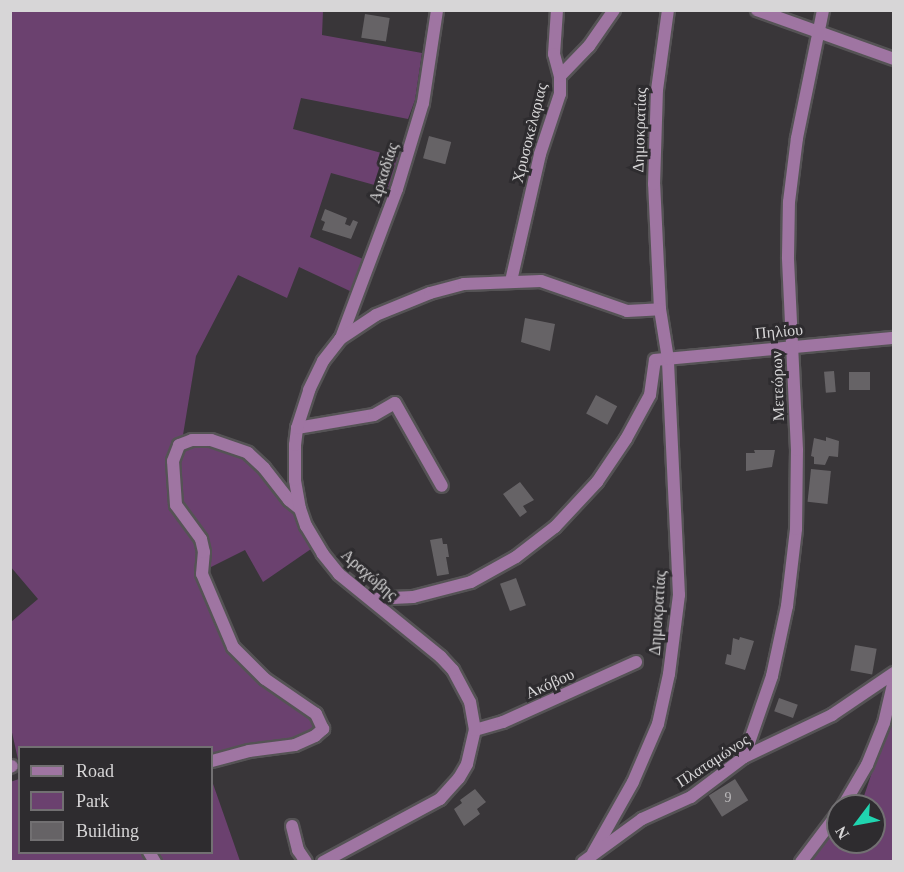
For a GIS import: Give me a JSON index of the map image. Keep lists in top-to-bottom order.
{
  "streets": {
    "street": [
      "Δημοκρατίας",
      "Χρυσοκελαριας",
      "Αρκαδίας",
      "Πηλίου",
      "Μετεώρων",
      "Αραχώβης",
      "Ακόβου",
      "Πλαταμώνος"
    ]
  },
  "crossings": [
    ["Δημοκρατίας", "Πηλίου"],
    ["Δημοκρατίας", "Αραχώβης"],
    ["Δημοκρατίας", "Πλαταμώνος"],
    ["Χρυσοκελαριας", "Αραχώβης"],
    ["Αρκαδίας", "Αραχώβης"],
    ["Πηλίου", "Μετεώρων"],
    ["Μετεώρων", "Πλαταμώνος"],
    ["Αραχώβης", "Ακόβου"]
  ],
  "house_numbers": ["9"],
  "legend": ["Road", "Park", "Building"],
  "north": "bottom left"
}
